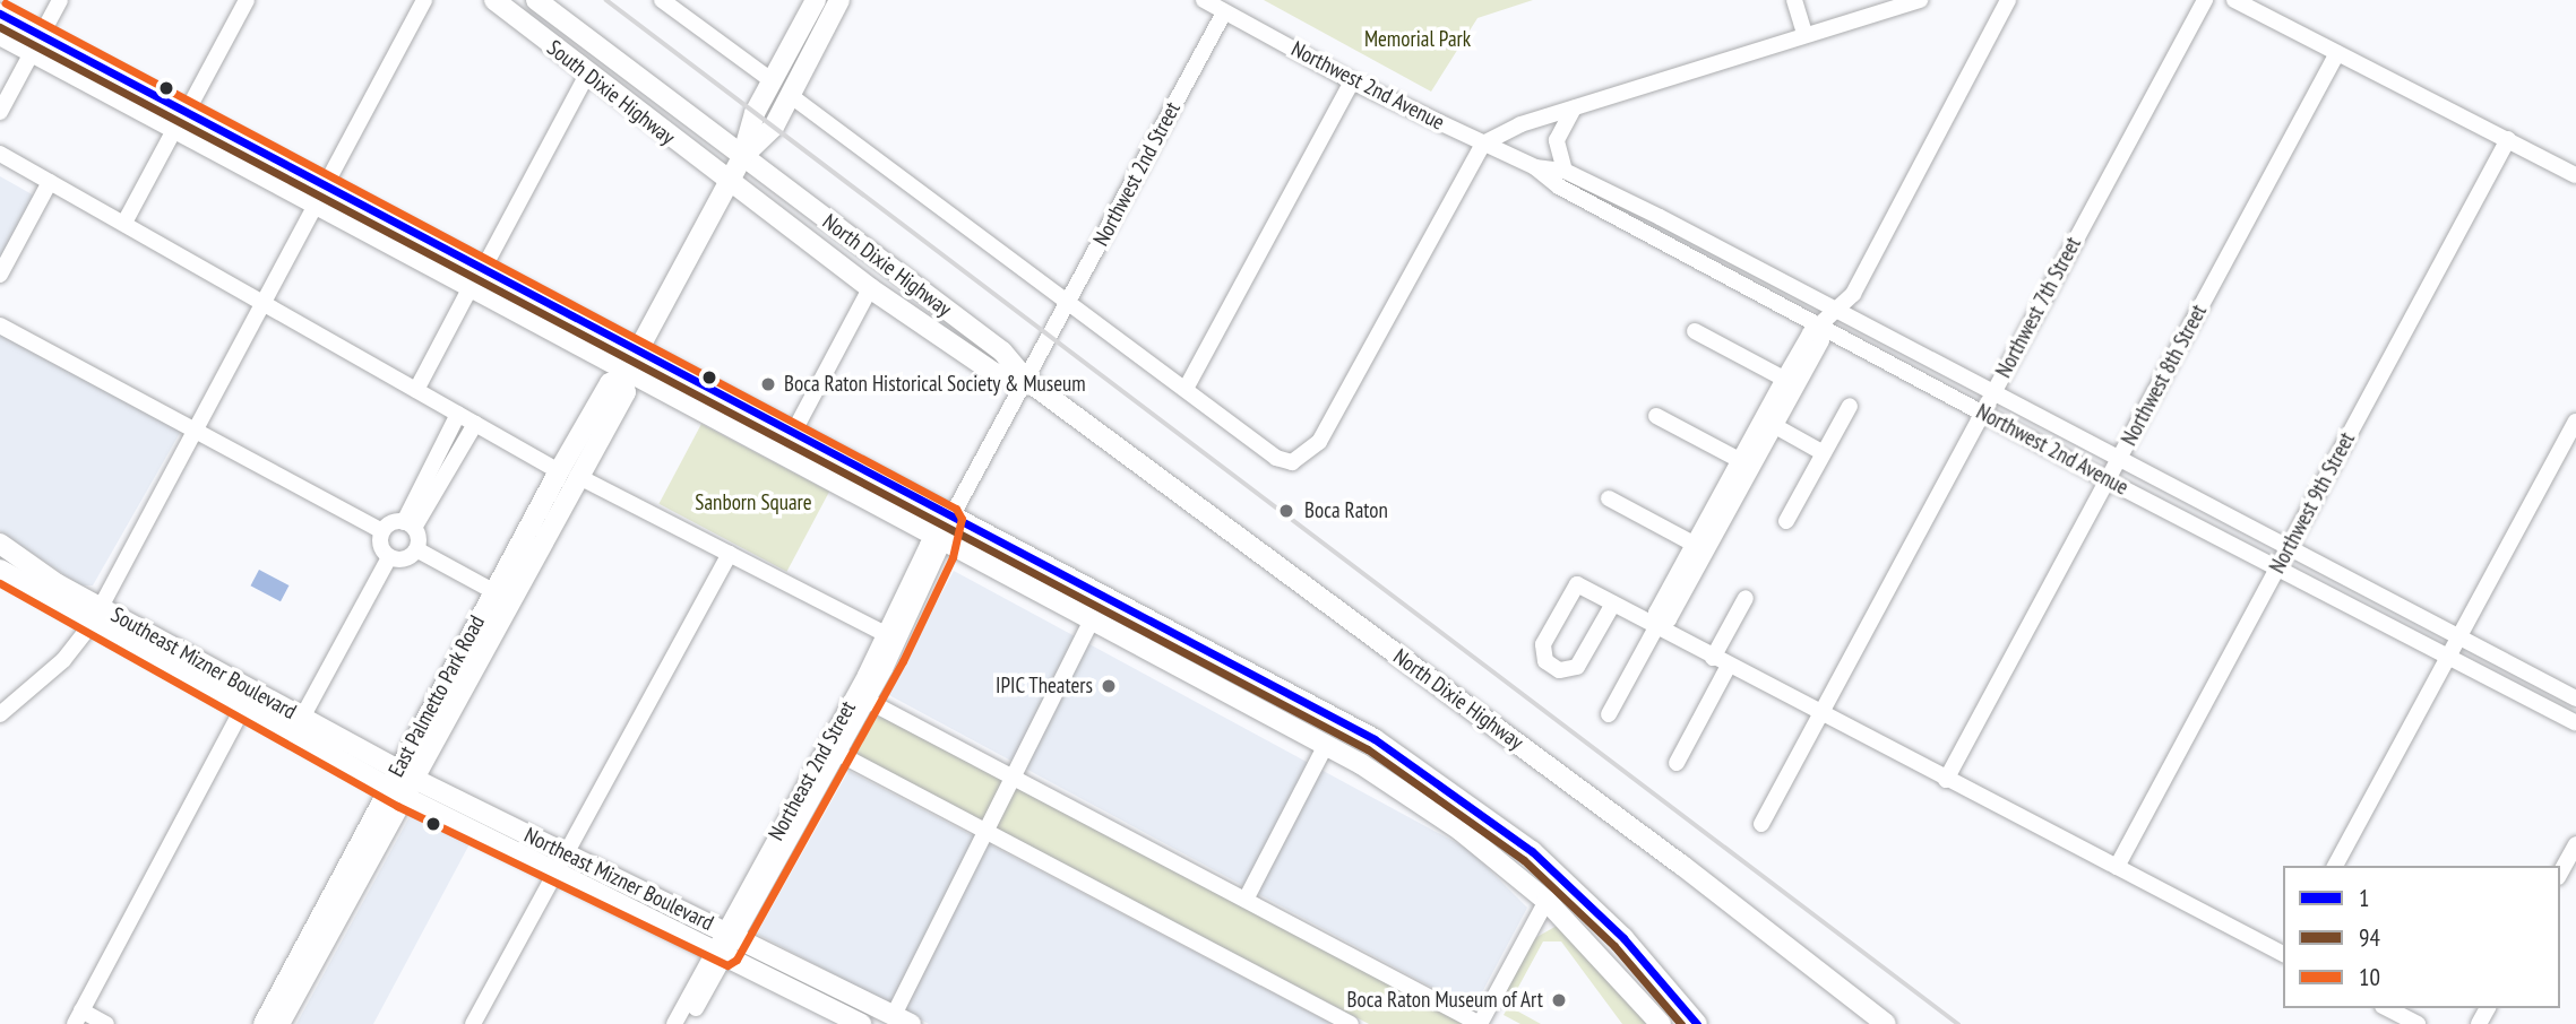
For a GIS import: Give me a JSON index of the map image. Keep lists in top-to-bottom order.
{
  "streets": {
    "main road": [
      "South Dixie Highway",
      "North Dixie Highway",
      "Southeast Mizner Boulevard",
      "East Palmetto Park Road",
      "Northeast Mizner Boulevard"
    ],
    "street": [
      "Northwest 2nd Avenue",
      "Northwest 2nd Street",
      "Northwest 7th Street",
      "Northwest 8th Street",
      "Northwest 9th Street",
      "Northeast 2nd Street"
    ]
  },
  "crossings": [
    ["Northwest 2nd Avenue", "Northwest 2nd Street"],
    ["Northwest 2nd Avenue", "Northwest 7th Street"],
    ["Northwest 2nd Avenue", "Northwest 8th Street"],
    ["Northwest 2nd Avenue", "Northwest 9th Street"],
    ["South Dixie Highway", "North Dixie Highway"],
    ["South Dixie Highway", "East Palmetto Park Road"],
    ["Northwest 2nd Street", "Northeast 2nd Street"],
    ["North Dixie Highway", "East Palmetto Park Road"],
    ["North Dixie Highway", "Northeast 2nd Street"],
    ["Southeast Mizner Boulevard", "East Palmetto Park Road"],
    ["Southeast Mizner Boulevard", "Northeast Mizner Boulevard"],
    ["East Palmetto Park Road", "Northeast Mizner Boulevard"],
    ["Northeast 2nd Street", "Northeast Mizner Boulevard"]
  ],
  "parks": ["Memorial Park", "Sanborn Square"],
  "places": [
    "Boca Raton Historical Society & Museum",
    "Boca Raton",
    "IPIC Theaters",
    "Boca Raton Museum of Art"
  ],
  "lines": ["transit line 10", "transit line 1", "transit line 94"],
  "legend": ["1", "94", "10"]
}
